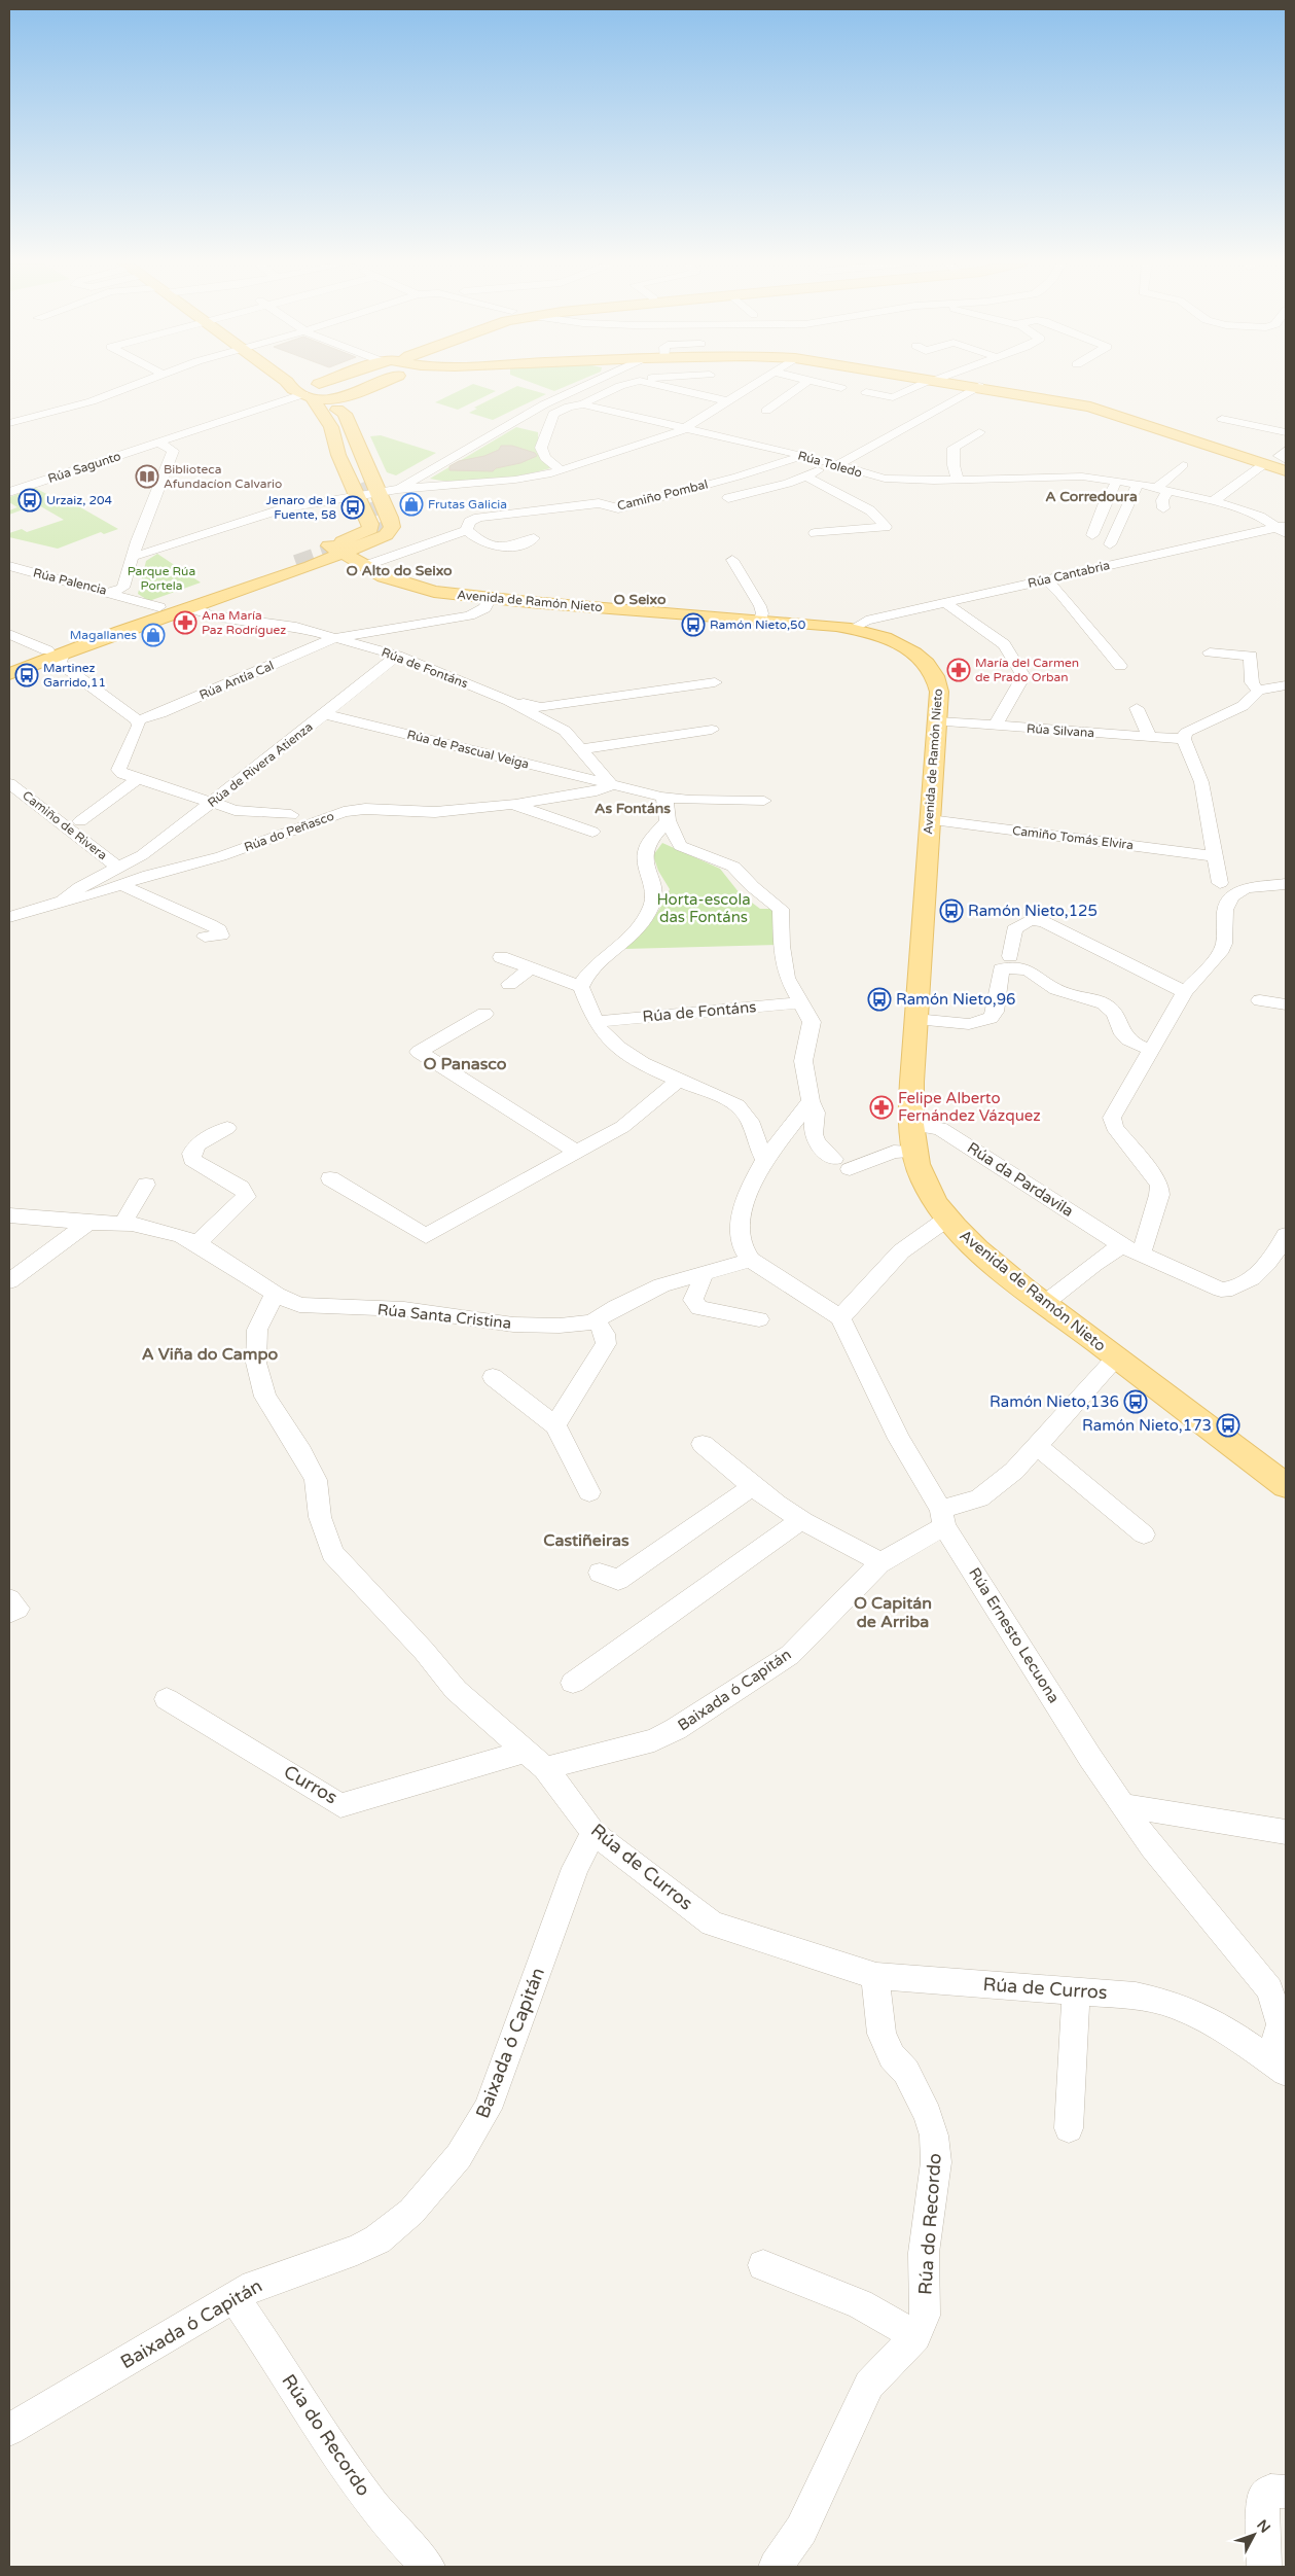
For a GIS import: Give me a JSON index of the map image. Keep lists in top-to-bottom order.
{
  "streets": {
    "main road": ["Avenida de Ramón Nieto"],
    "street": [
      "Rúa Toledo",
      "Rúa Sagunto",
      "Camiño Pombal",
      "Rúa Cantabria",
      "Rúa Palencia",
      "Rúa de Fontáns",
      "Rúa Antía Cal",
      "Rúa Silvana",
      "Rúa de Pascual Veiga",
      "Rúa de Rivera Atienza",
      "Camiño de Rivera",
      "Rúa do Peñasco",
      "Camiño Tomás Elvira",
      "Rúa da Pardavila",
      "Rúa Santa Cristina",
      "Rúa Ernesto Lecuona",
      "Baixada ó Capitán",
      "Curros",
      "Rúa de Curros",
      "Rúa do Recordo"
    ]
  },
  "crossings": [
    ["Rúa Toledo", "Camiño Pombal"],
    ["Rúa Toledo", "Rúa Cantabria"],
    ["Camiño Pombal", "Avenida de Ramón Nieto"],
    ["Rúa Cantabria", "Avenida de Ramón Nieto"],
    ["Avenida de Ramón Nieto", "Rúa de Fontáns"],
    ["Avenida de Ramón Nieto", "Rúa Silvana"],
    ["Avenida de Ramón Nieto", "Camiño Tomás Elvira"],
    ["Avenida de Ramón Nieto", "Rúa da Pardavila"],
    ["Avenida de Ramón Nieto", "Baixada ó Capitán"],
    ["Rúa de Fontáns", "Rúa Antía Cal"],
    ["Rúa de Fontáns", "Rúa de Pascual Veiga"],
    ["Rúa de Fontáns", "Rúa de Rivera Atienza"],
    ["Rúa de Fontáns", "Rúa do Peñasco"],
    ["Rúa de Pascual Veiga", "Rúa de Rivera Atienza"],
    ["Rúa de Pascual Veiga", "Rúa do Peñasco"],
    ["Rúa de Rivera Atienza", "Camiño de Rivera"],
    ["Rúa de Rivera Atienza", "Rúa do Peñasco"],
    ["Camiño de Rivera", "Rúa do Peñasco"],
    ["Rúa Santa Cristina", "Rúa de Curros"],
    ["Rúa Ernesto Lecuona", "Baixada ó Capitán"],
    ["Rúa Ernesto Lecuona", "Rúa de Curros"],
    ["Baixada ó Capitán", "Curros"],
    ["Baixada ó Capitán", "Rúa de Curros"],
    ["Baixada ó Capitán", "Rúa do Recordo"],
    ["Curros", "Rúa de Curros"],
    ["Rúa de Curros", "Rúa do Recordo"]
  ],
  "districts": [
    "A Corredoura",
    "O Alto do Seixo",
    "O Seixo",
    "As Fontáns",
    "O Panasco",
    "A Viña do Campo",
    "Castiñeiras",
    "O Capitán de Arriba"
  ],
  "parks": ["Parque Rúa Portela", "Horta-escola das Fontáns"],
  "places": {
    "library": ["Biblioteca Afundacíon Calvario"],
    "bus stop": [
      "Urzaiz, 204",
      "Jenaro de la Fuente, 58",
      "Ramón Nieto,50",
      "Martinez Garrido,11",
      "Ramón Nieto,125",
      "Ramón Nieto,96",
      "Ramón Nieto,136",
      "Ramón Nieto,173"
    ],
    "shop": ["Frutas Galicia", "Magallanes"],
    "pharmacy": ["Ana María Paz Rodríguez", "María del Carmen de Prado Orban", "Felipe Alberto Fernández Vázquez"]
  },
  "north": "top right"
}
